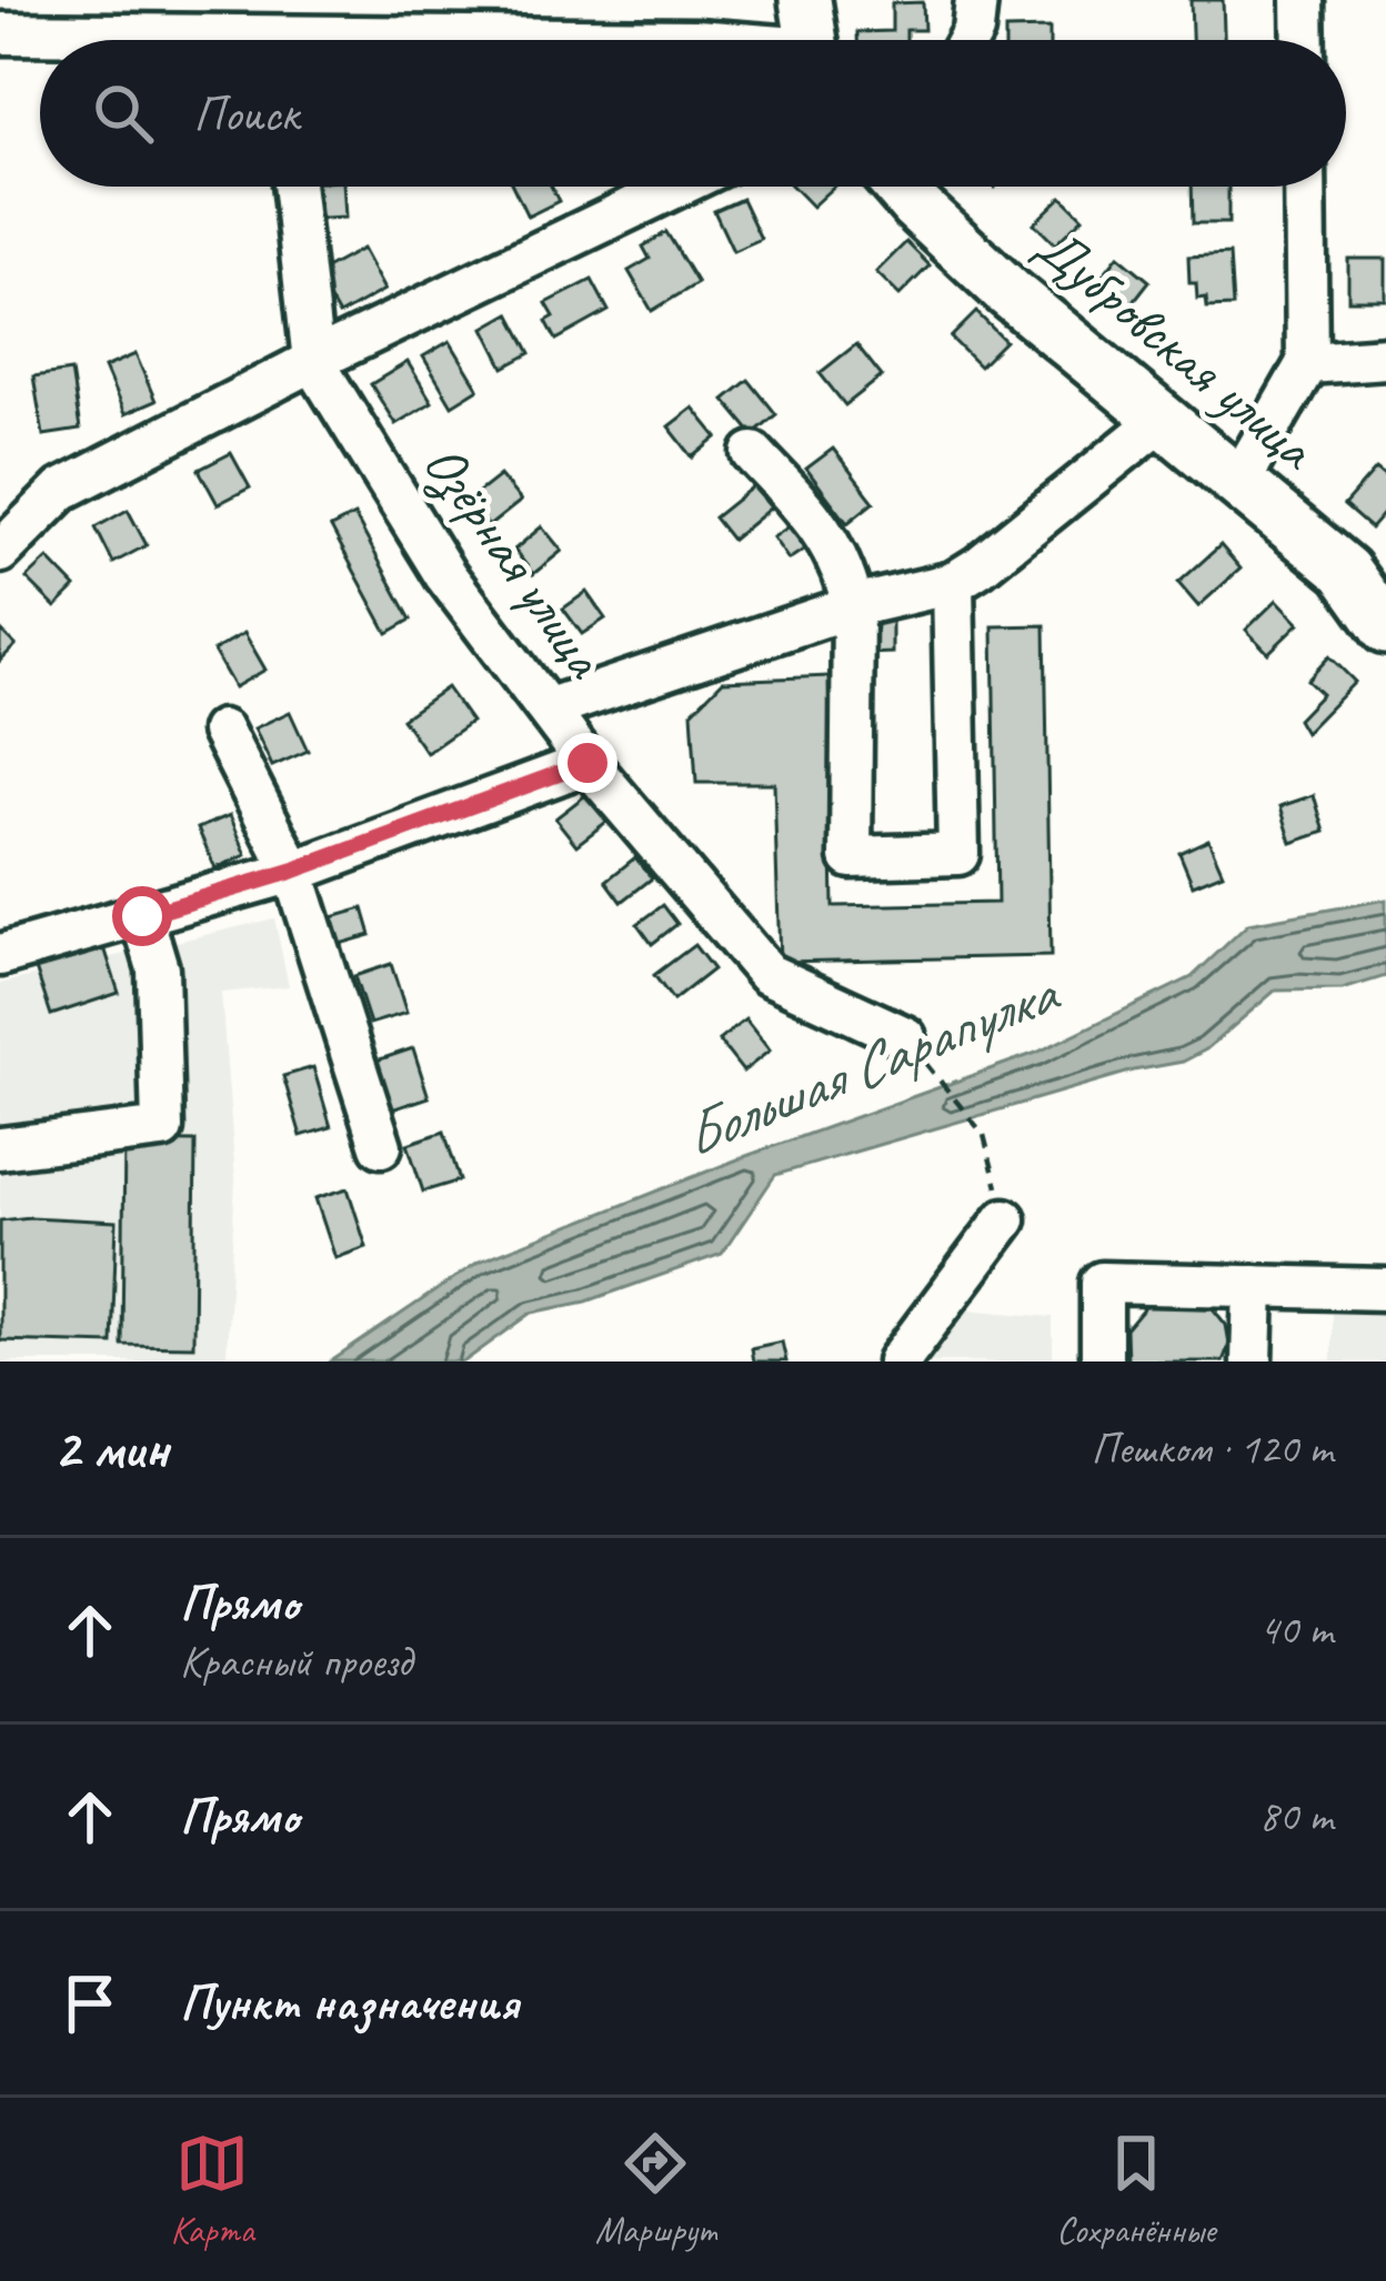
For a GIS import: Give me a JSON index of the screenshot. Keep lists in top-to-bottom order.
{
  "streets": {
    "main road": ["Дубровская улица"],
    "street": ["Озёрная улица"]
  },
  "water": ["Большая Сарапулка"],
  "page": {
    "search": "Поиск",
    "heading": ["2 мин", "Пешком · 120 m"],
    "list": [
      ["Прямо", "Красный проезд", "40 m"],
      ["Прямо", "80 m"],
      "Пункт назначения"
    ],
    "nav": ["Карта", "Маршрут", "Сохранённые"]
  }
}
